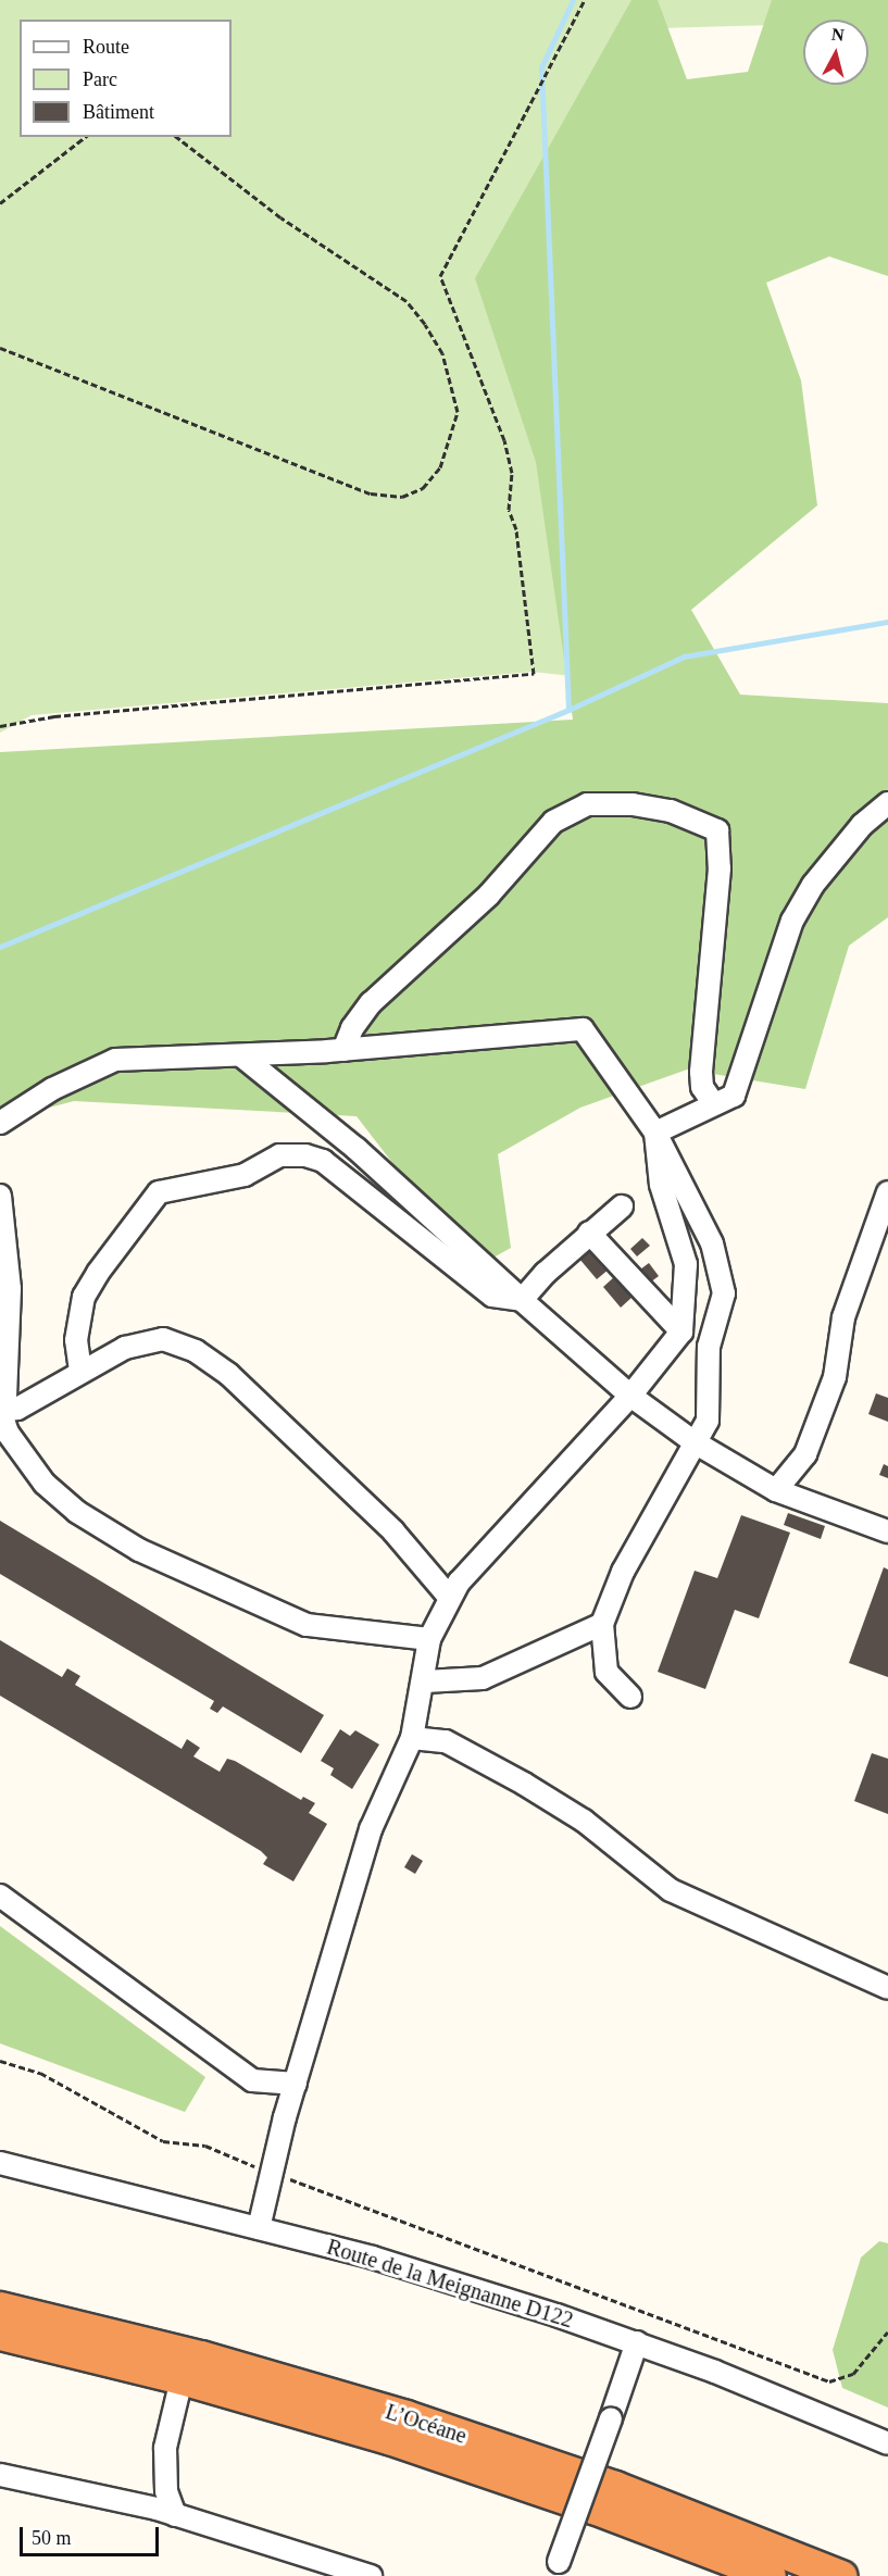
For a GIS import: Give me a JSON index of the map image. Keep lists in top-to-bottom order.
{
  "streets": {
    "highway": ["L’Océane"],
    "street": ["Route de la Meignanne D122"]
  },
  "legend": ["Route", "Parc", "Bâtiment"],
  "scale_bar": "50 m",
  "north": "top"
}
